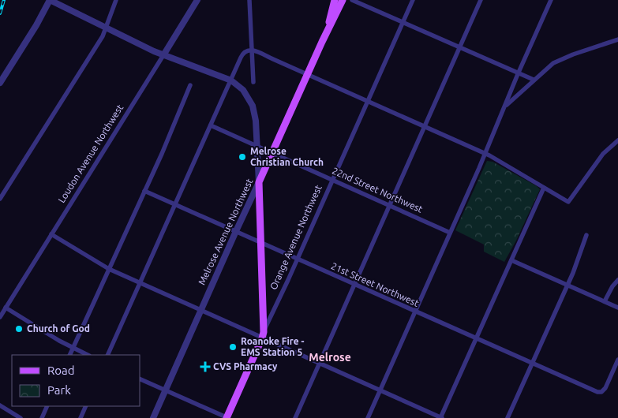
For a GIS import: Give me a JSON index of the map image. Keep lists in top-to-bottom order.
{
  "streets": {
    "main road": ["Melrose Avenue Northwest", "Orange Avenue Northwest"],
    "street": ["Loudon Avenue Northwest", "22nd Street Northwest", "21st Street Northwest"]
  },
  "crossings": [
    ["22nd Street Northwest", "Melrose Avenue Northwest"],
    ["22nd Street Northwest", "Orange Avenue Northwest"],
    ["Melrose Avenue Northwest", "21st Street Northwest"],
    ["Orange Avenue Northwest", "21st Street Northwest"]
  ],
  "districts": ["Melrose"],
  "places": {
    "other": ["Melrose Christian Church", "Church of God", "Roanoke Fire - EMS Station 5"],
    "health": ["CVS Pharmacy"]
  },
  "legend": ["Road", "Park"]
}
